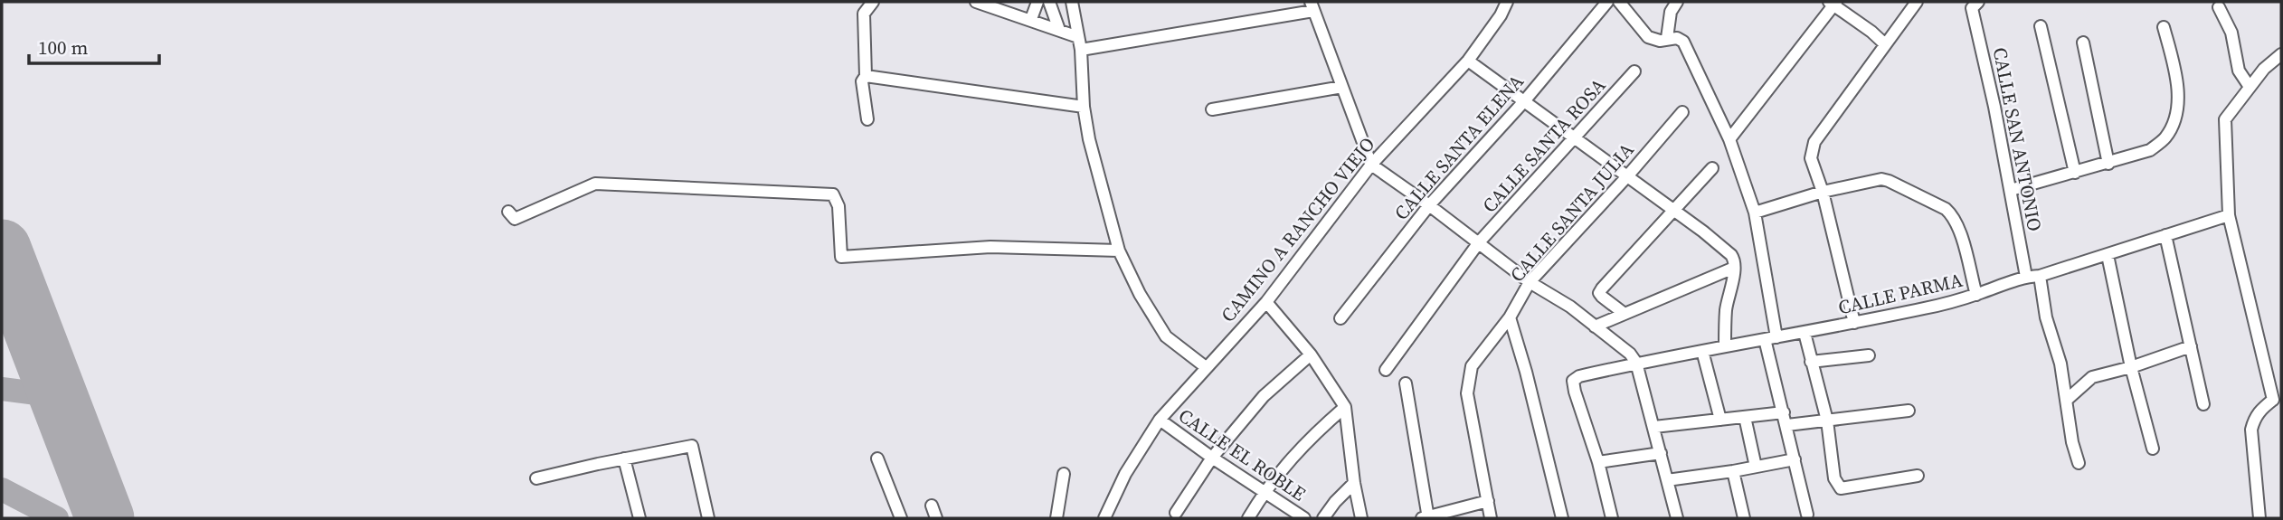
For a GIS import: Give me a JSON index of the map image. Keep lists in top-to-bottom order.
{
  "streets": {
    "street": [
      "CALLE SAN ANTONIO",
      "CALLE SANTA ROSA",
      "CALLE SANTA ELENA",
      "CALLE SANTA JULIA",
      "CAMINO A RANCHO VIEJO",
      "CALLE PARMA",
      "CALLE EL ROBLE"
    ]
  },
  "crossings": [
    ["CALLE SAN ANTONIO", "CALLE PARMA"],
    ["CAMINO A RANCHO VIEJO", "CALLE EL ROBLE"]
  ],
  "scale_bar": "100 m"
}
